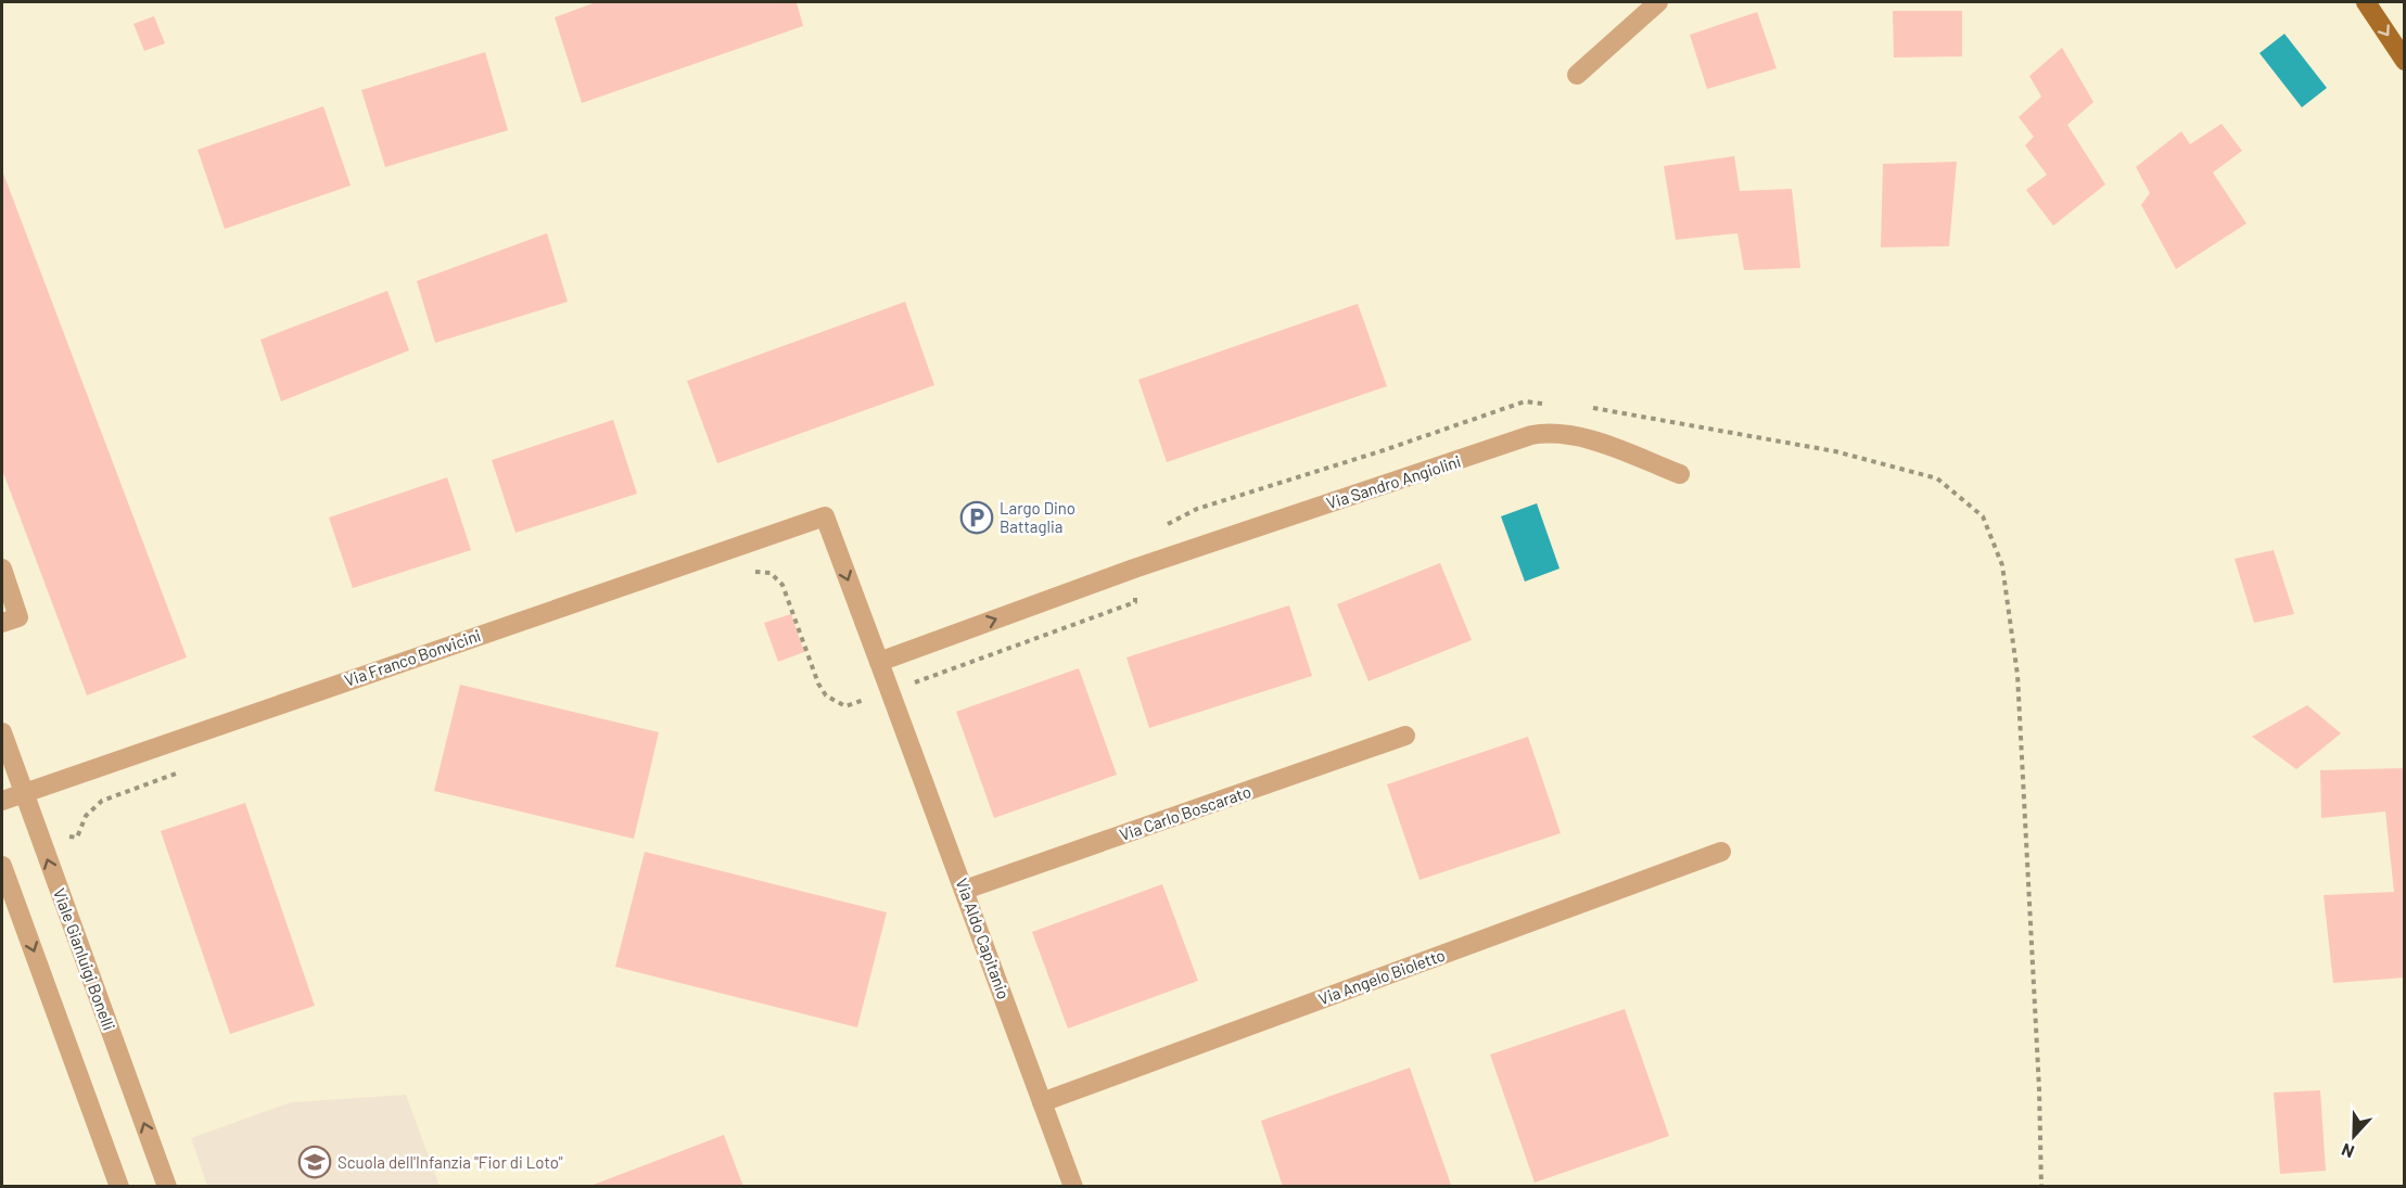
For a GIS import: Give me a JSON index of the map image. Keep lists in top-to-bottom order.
{
  "streets": {
    "street": [
      "Via Sandro Angiolini",
      "Via Franco Bonvicini",
      "Via Carlo Boscarato",
      "Via Aldo Capitanio",
      "Viale Gianluigi Bonelli",
      "Via Angelo Bioletto"
    ]
  },
  "crossings": [
    ["Via Sandro Angiolini", "Via Franco Bonvicini"],
    ["Via Franco Bonvicini", "Viale Gianluigi Bonelli"],
    ["Via Carlo Boscarato", "Via Aldo Capitanio"],
    ["Via Aldo Capitanio", "Via Angelo Bioletto"]
  ],
  "one_way": ["Via Franco Bonvicini"],
  "places": {
    "parking": ["Largo Dino Battaglia"],
    "school or university": ["Scuola dell'Infanzia \"Fior di Loto\""]
  },
  "north": "bottom"
}
